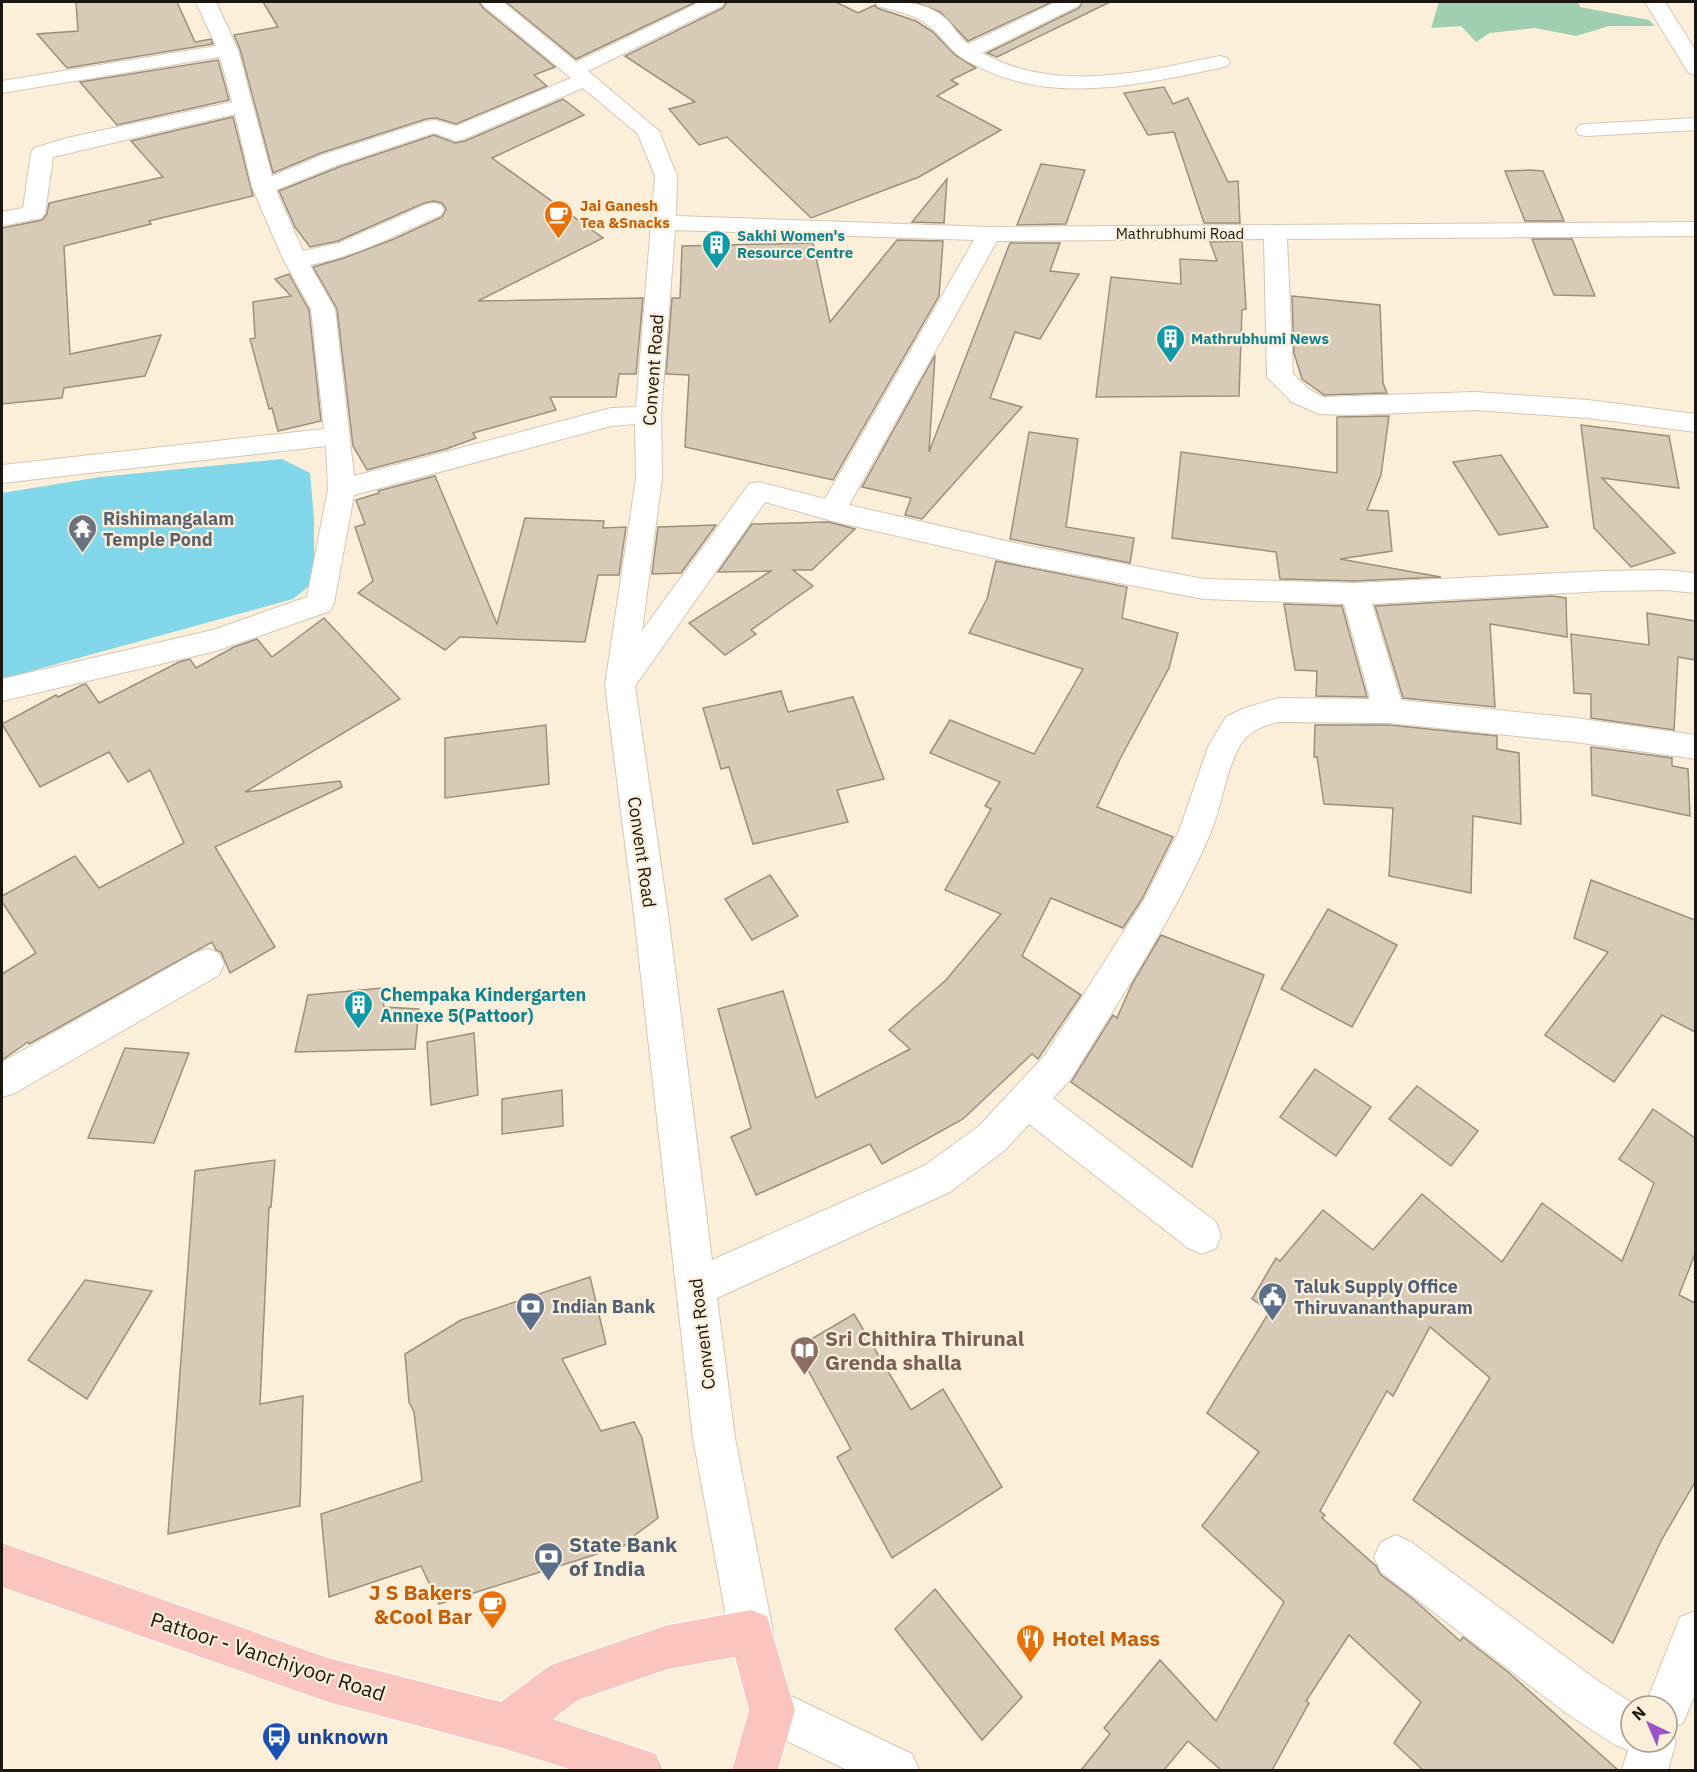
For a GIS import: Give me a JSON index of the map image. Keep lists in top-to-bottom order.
{
  "streets": {
    "main road": ["Convent Road", "Pattoor - Vanchiyoor Road"],
    "street": ["Mathrubhumi Road"]
  },
  "crossings": [
    ["Mathrubhumi Road", "Convent Road"]
  ],
  "places": {
    "cafe": ["Jai Ganesh Tea &Snacks", "J S Bakers &Cool Bar"],
    "building": ["Sakhi Women's Resource Centre", "Mathrubhumi News", "Chempaka Kindergarten Annexe 5(Pattoor)"],
    "temple": ["Rishimangalam Temple Pond"],
    "public building": ["Taluk Supply Office Thiruvananthapuram"],
    "bank": ["Indian Bank", "State Bank of India"],
    "library": ["Sri Chithira Thirunal Grenda shalla"],
    "restaurant": ["Hotel Mass"],
    "bus stop": ["unknown"]
  },
  "north": "top left"
}
